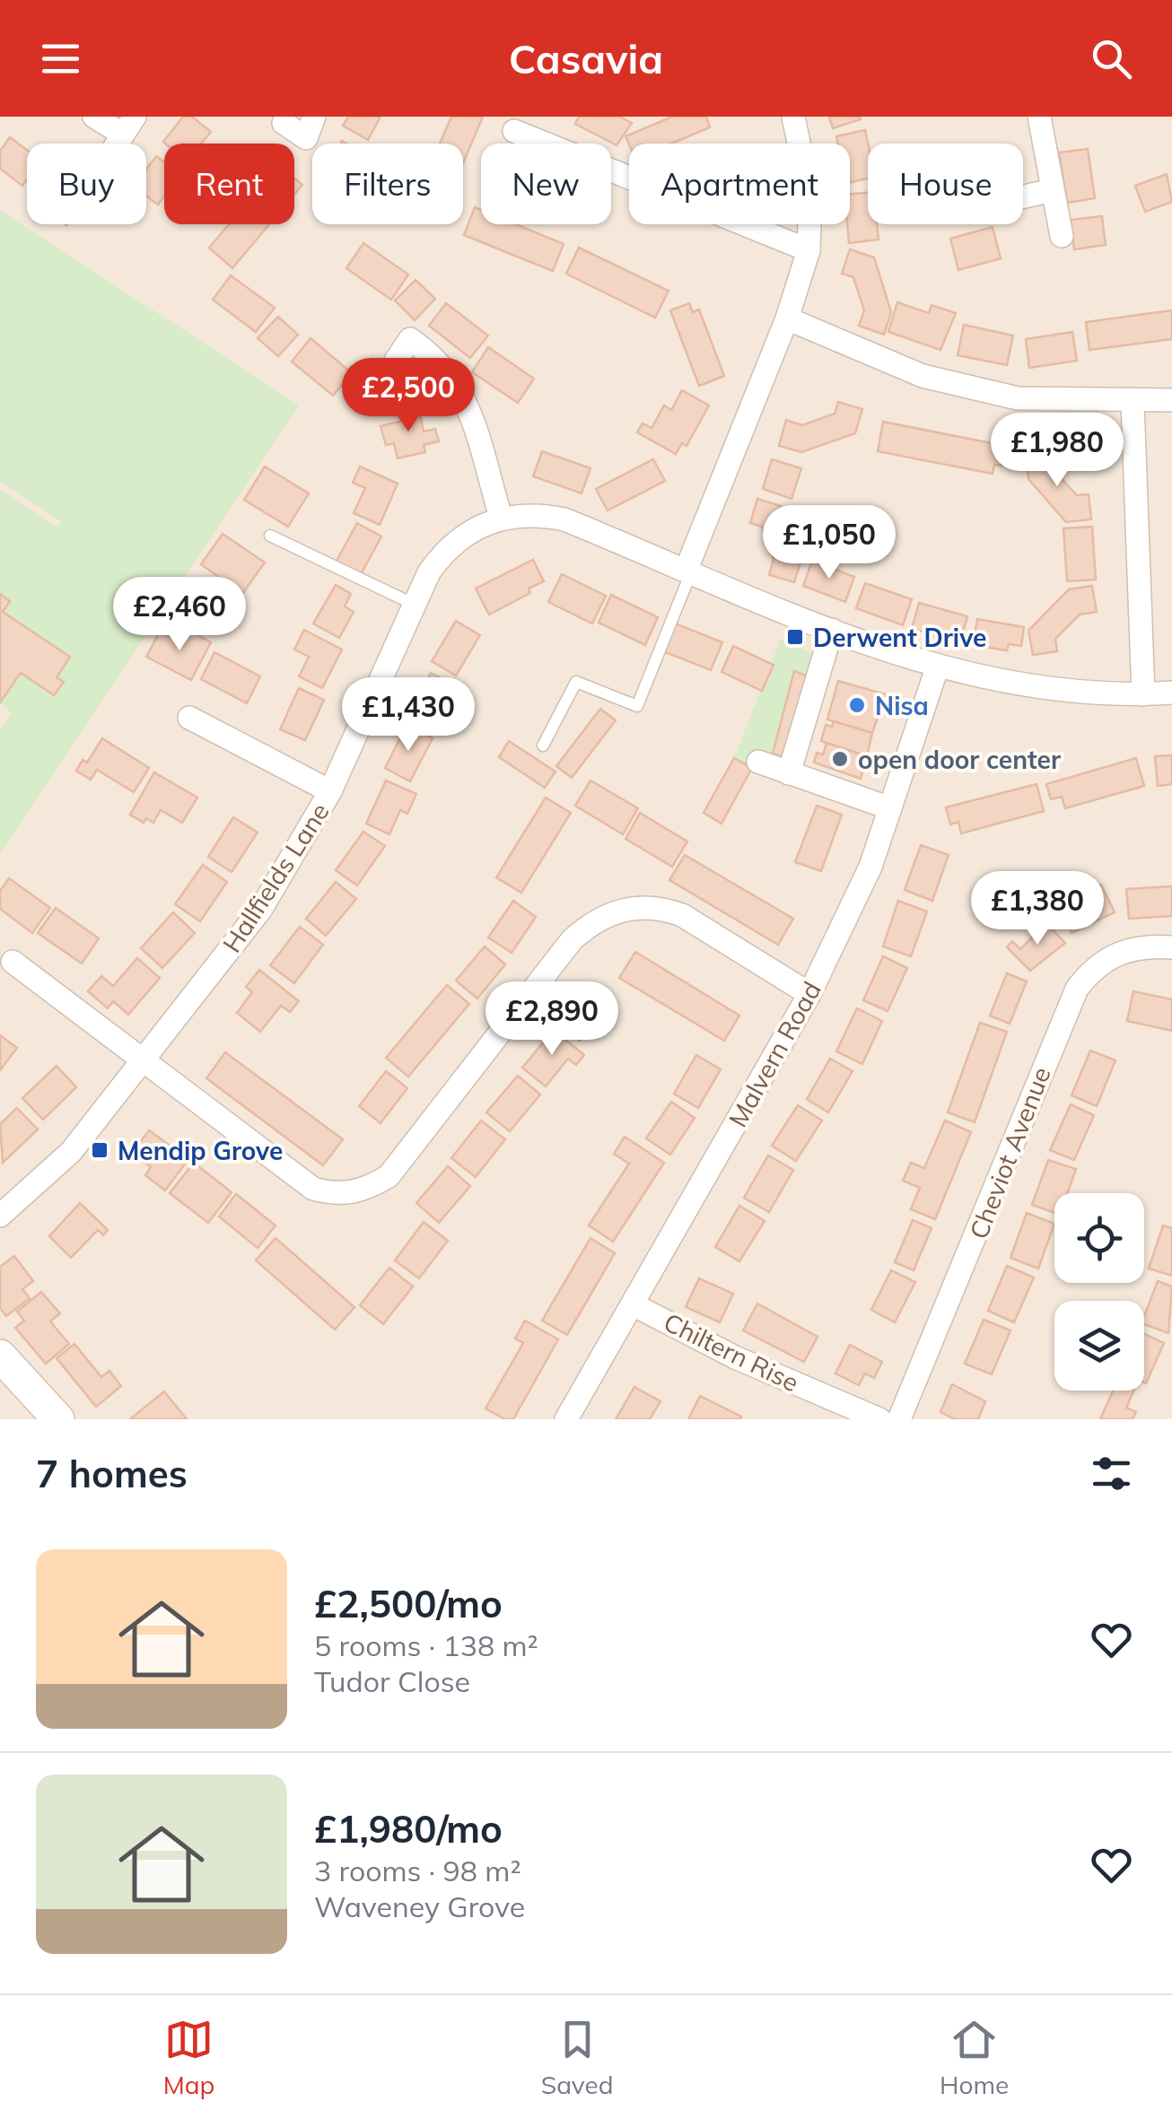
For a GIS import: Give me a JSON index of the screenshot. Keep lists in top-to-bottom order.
{
  "streets": {
    "street": [
      "Hallfields Lane",
      "Malvern Road",
      "Cheviot Avenue",
      "Chiltern Rise"
    ]
  },
  "crossings": [
    ["Hallfields Lane", "Malvern Road"],
    ["Malvern Road", "Chiltern Rise"]
  ],
  "places": {
    "transit": ["Derwent Drive", "Mendip Grove"],
    "other": ["Nisa", "open door center"]
  },
  "page": {
    "header": "Casavia",
    "chip": [
      "Buy",
      "Rent",
      "Filters",
      "New",
      "Apartment",
      "House"
    ],
    "price": [
      "£2,500",
      "£1,980",
      "£1,050",
      "£2,460",
      "£1,430",
      "£1,380",
      "£2,890"
    ],
    "heading": "7 homes",
    "list": [
      {
        "name": "£2,500/mo",
        "note": "5 rooms · 138 m² · Tudor Close"
      },
      {
        "name": "£1,980/mo",
        "note": "3 rooms · 98 m² · Waveney Grove"
      }
    ],
    "tabs": ["Map", "Saved", "Home"]
  }
}
